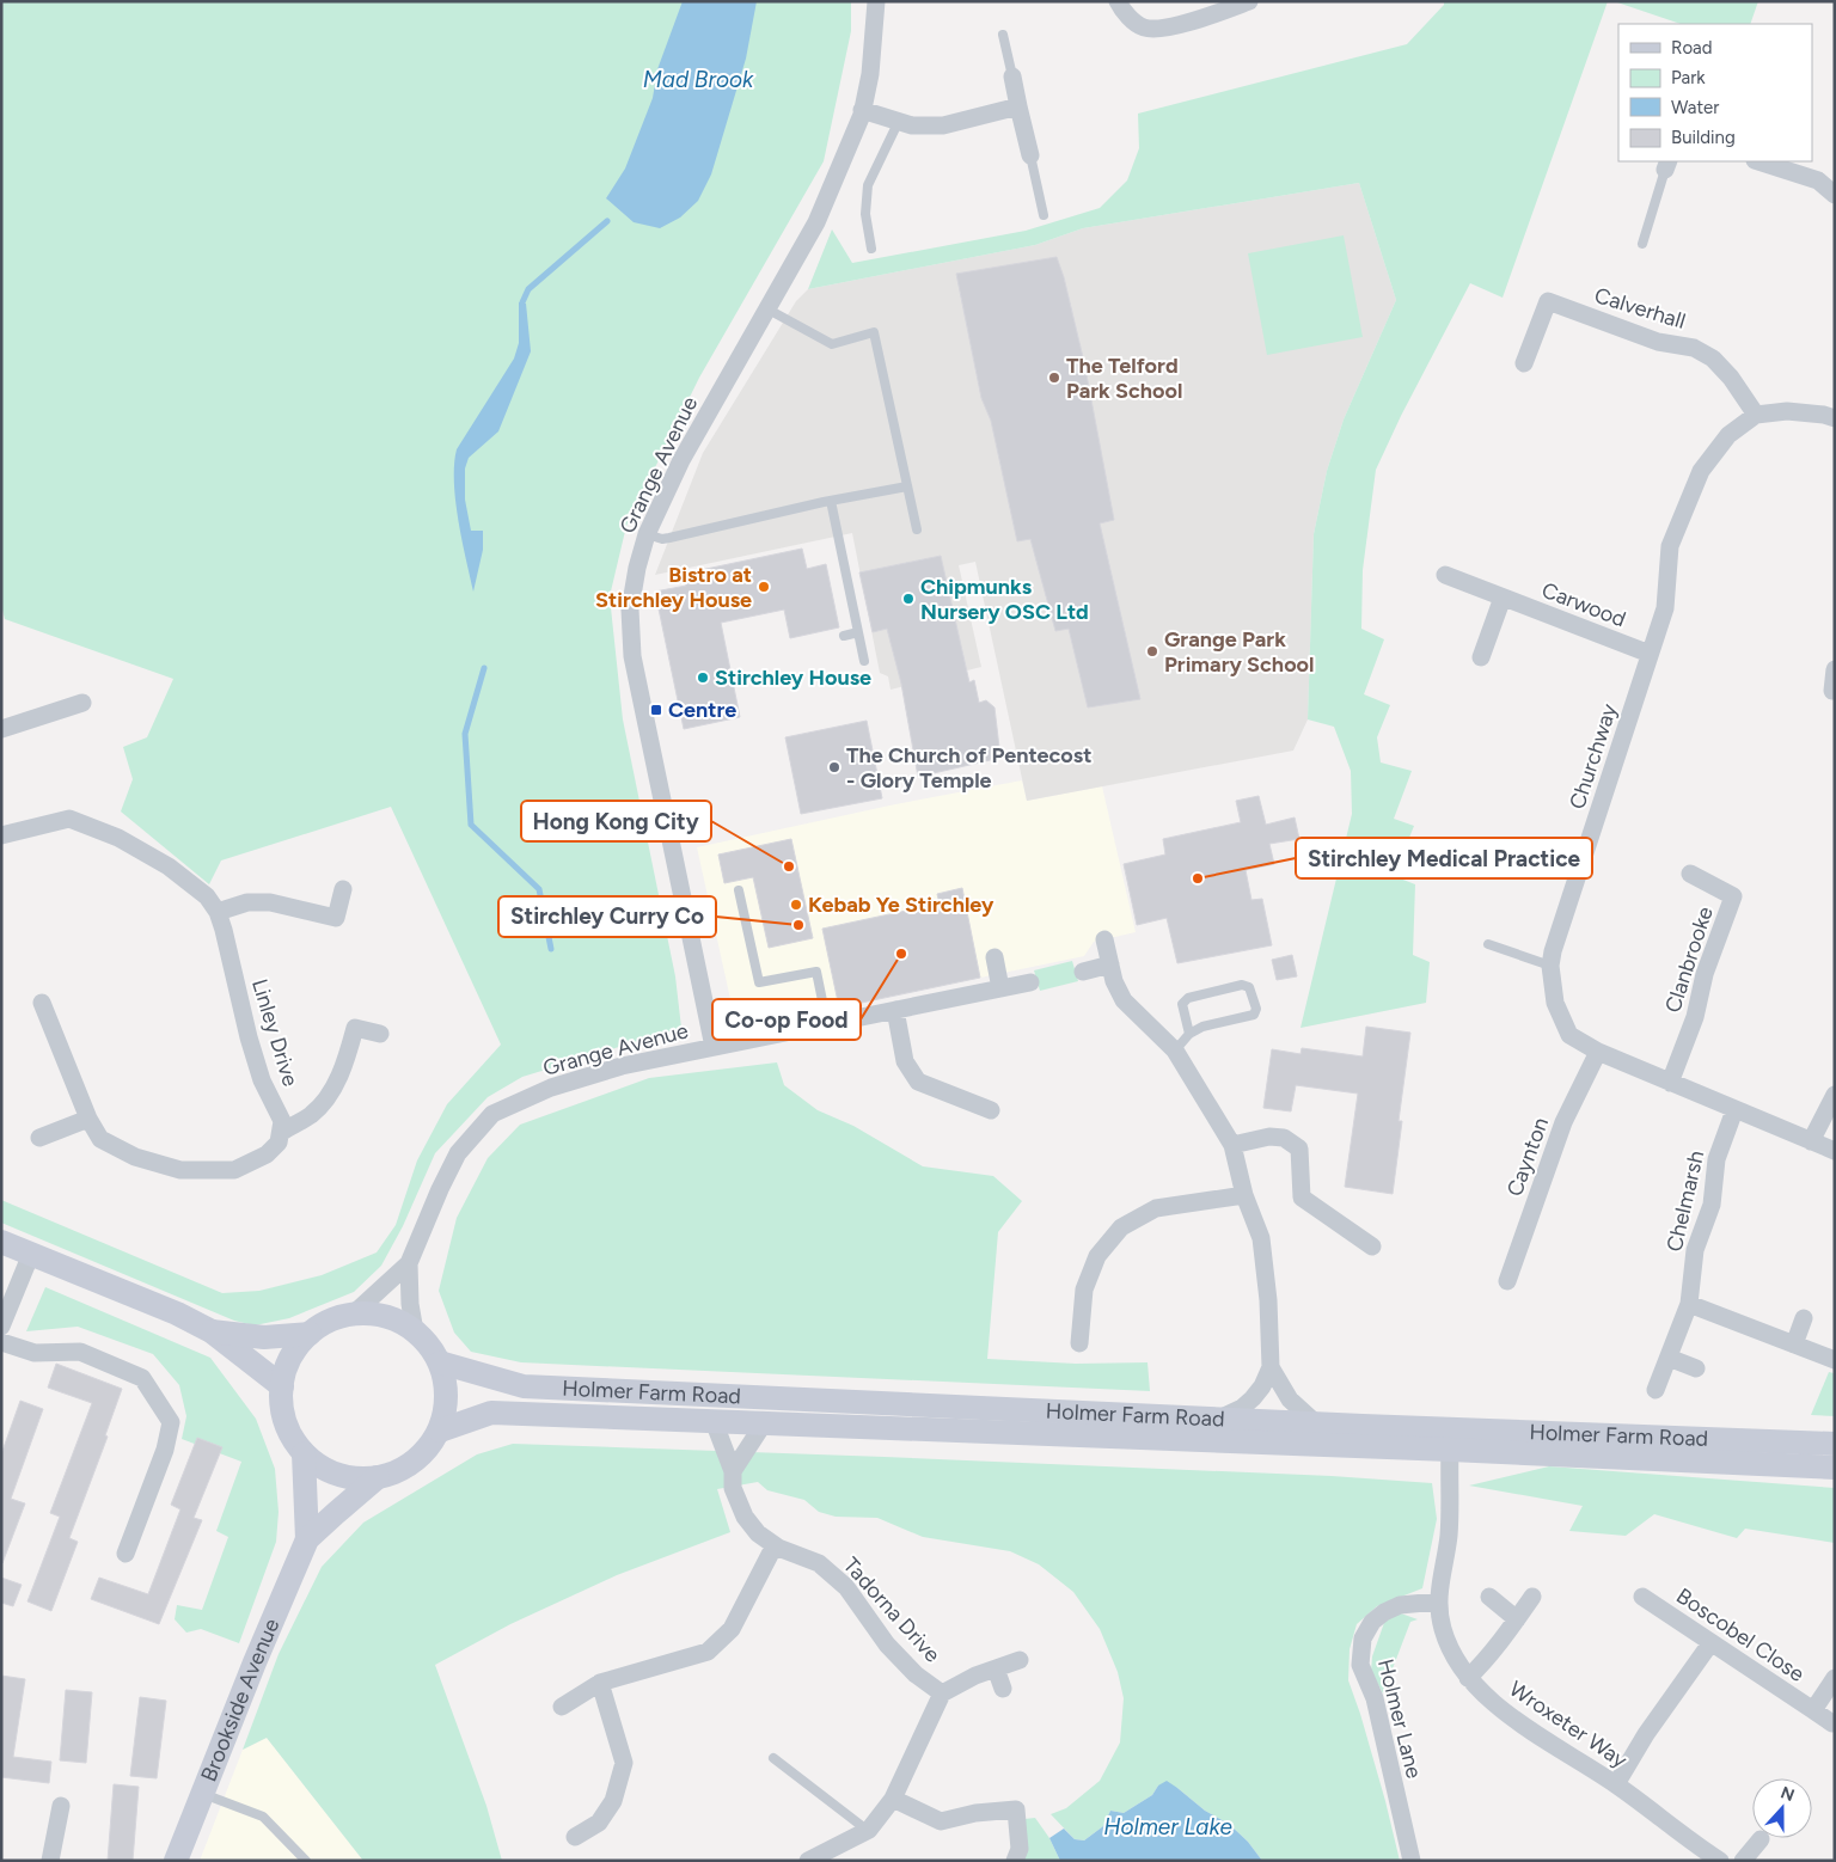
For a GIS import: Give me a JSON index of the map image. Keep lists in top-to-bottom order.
{
  "streets": {
    "street": [
      "Calverhall",
      "Grange Avenue",
      "Carwood",
      "Churchway",
      "Clanbrooke",
      "Linley Drive",
      "Caynton",
      "Chelmarsh",
      "Holmer Farm Road",
      "Tadorna Drive",
      "Boscobel Close",
      "Brookside Avenue",
      "Holmer Lane",
      "Wroxeter Way"
    ]
  },
  "crossings": [
    ["Calverhall", "Churchway"],
    ["Grange Avenue", "Holmer Farm Road"],
    ["Grange Avenue", "Brookside Avenue"],
    ["Carwood", "Churchway"],
    ["Churchway", "Clanbrooke"],
    ["Churchway", "Caynton"],
    ["Churchway", "Chelmarsh"],
    ["Holmer Farm Road", "Tadorna Drive"],
    ["Holmer Farm Road", "Brookside Avenue"],
    ["Holmer Farm Road", "Wroxeter Way"],
    ["Holmer Lane", "Wroxeter Way"]
  ],
  "water": ["Mad Brook", "Holmer Lake"],
  "places": {
    "other": [
      "The Telford Park School",
      "Bistro at Stirchley House",
      "Chipmunks Nursery OSC Ltd",
      "Grange Park Primary School",
      "Stirchley House",
      "The Church of Pentecost - Glory Temple",
      "Hong Kong City",
      "Stirchley Medical Practice",
      "Kebab Ye Stirchley",
      "Stirchley Curry Co",
      "Co-op Food"
    ],
    "transit": ["Centre"]
  },
  "legend": [
    "Road",
    "Park",
    "Water",
    "Building"
  ],
  "north": "top"
}
